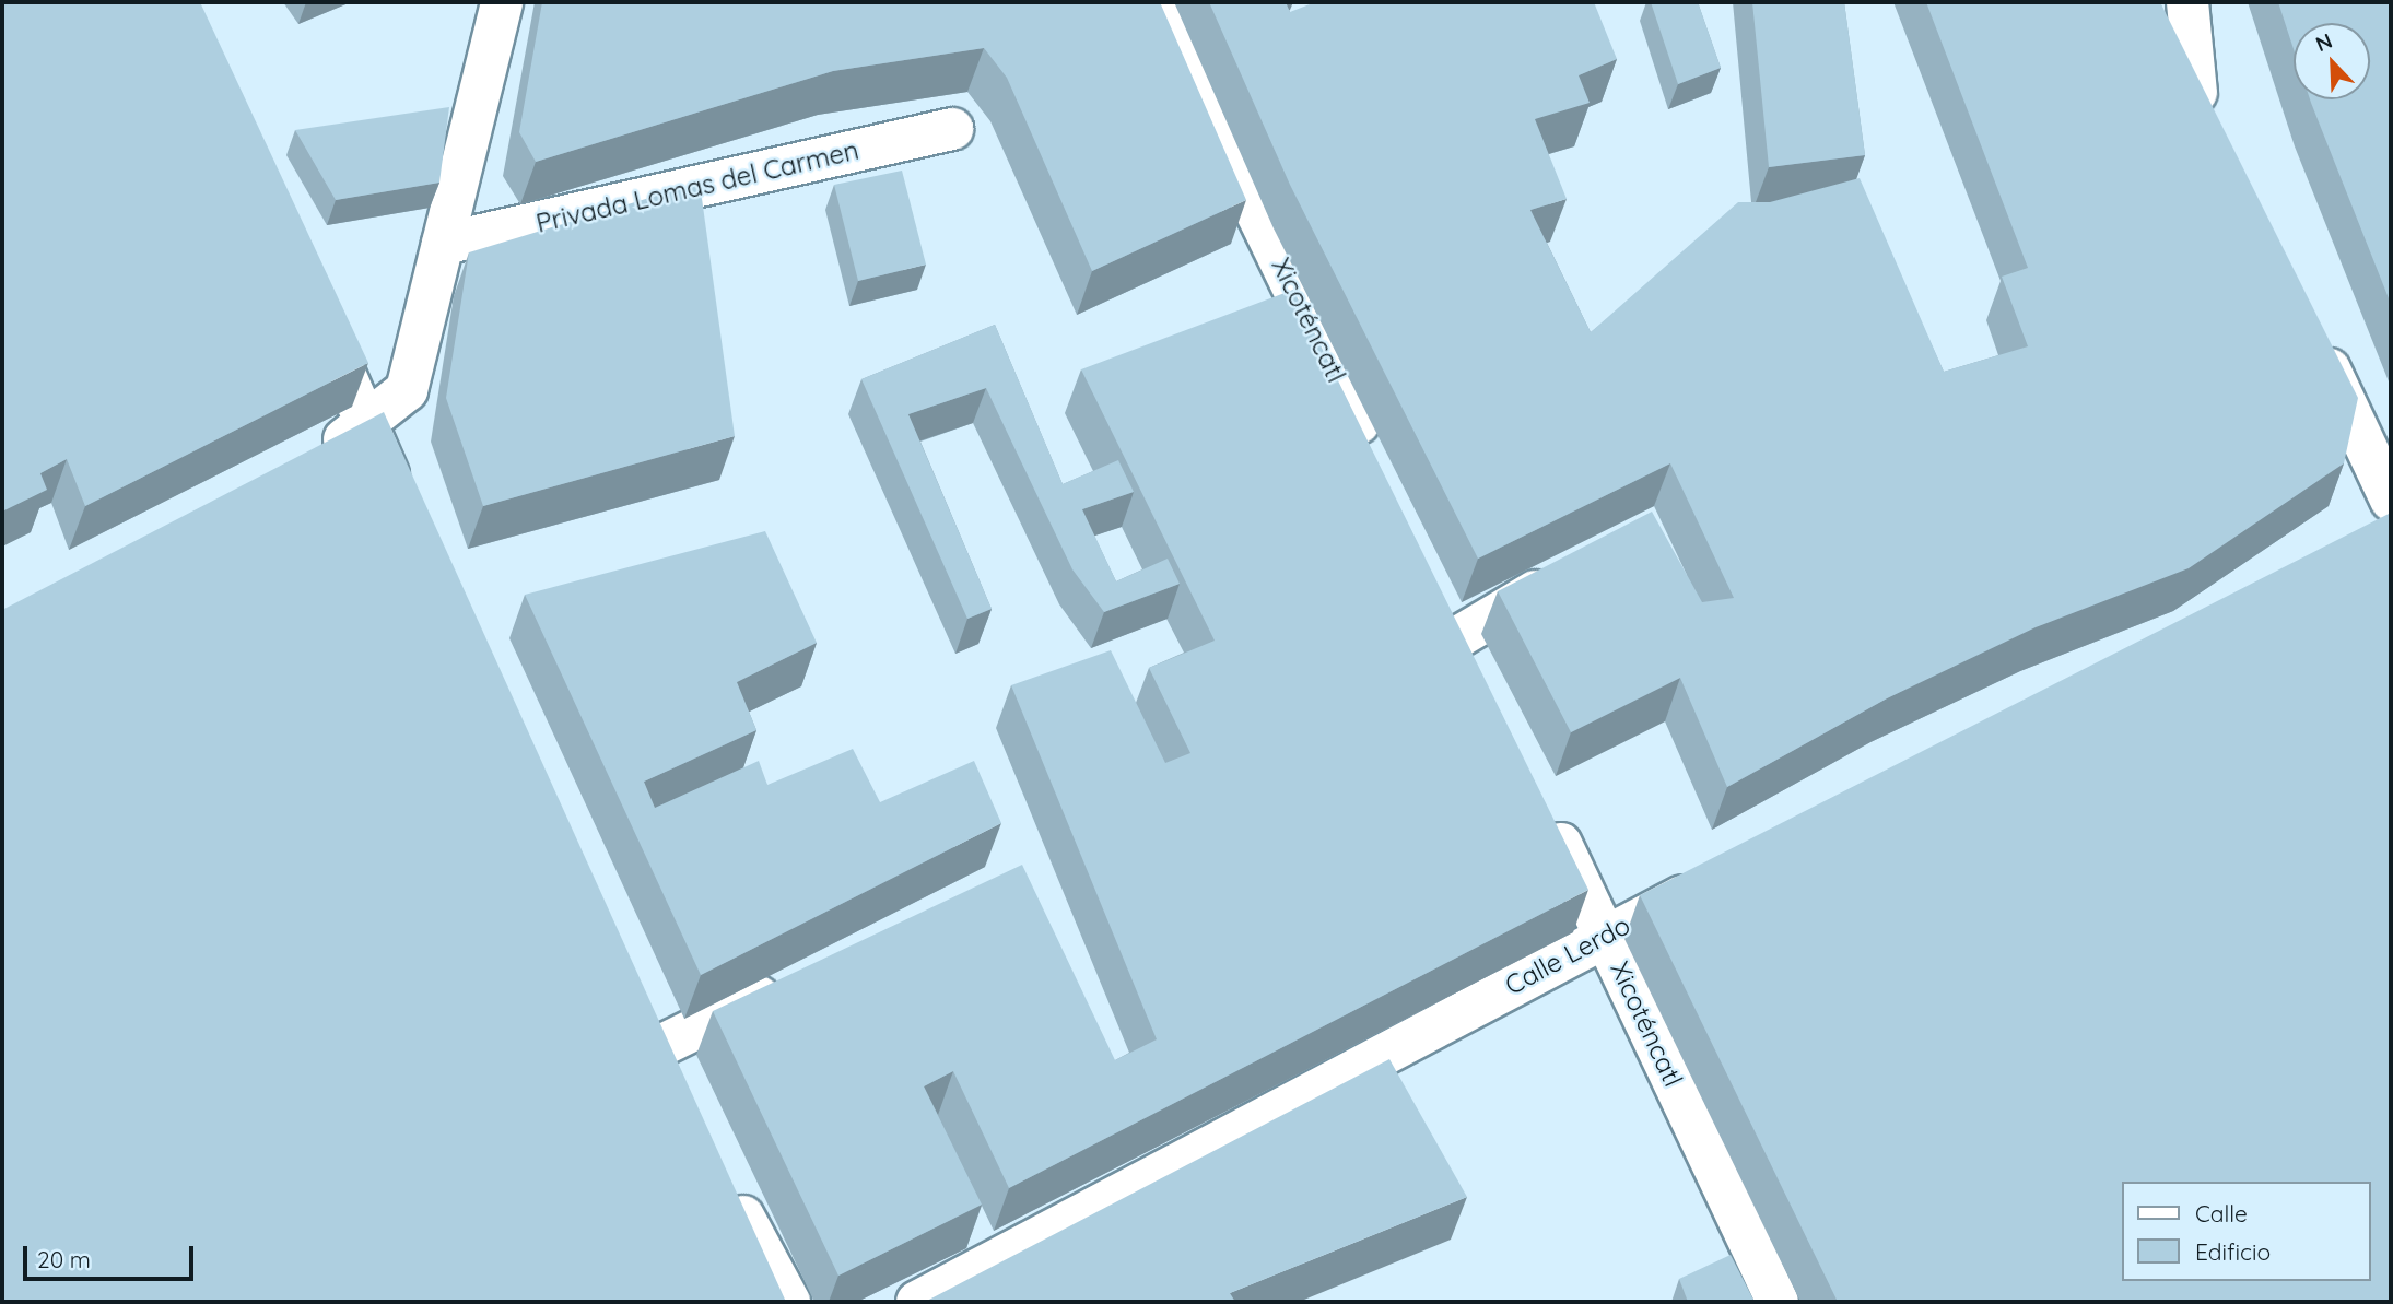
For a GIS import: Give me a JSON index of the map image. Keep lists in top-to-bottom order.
{
  "streets": {
    "street": ["Privada Lomas del Carmen", "Xicoténcatl", "Calle Lerdo"]
  },
  "crossings": [
    ["Xicoténcatl", "Calle Lerdo"]
  ],
  "legend": ["Calle", "Edificio"],
  "scale_bar": "20 m",
  "north": "top left"
}
